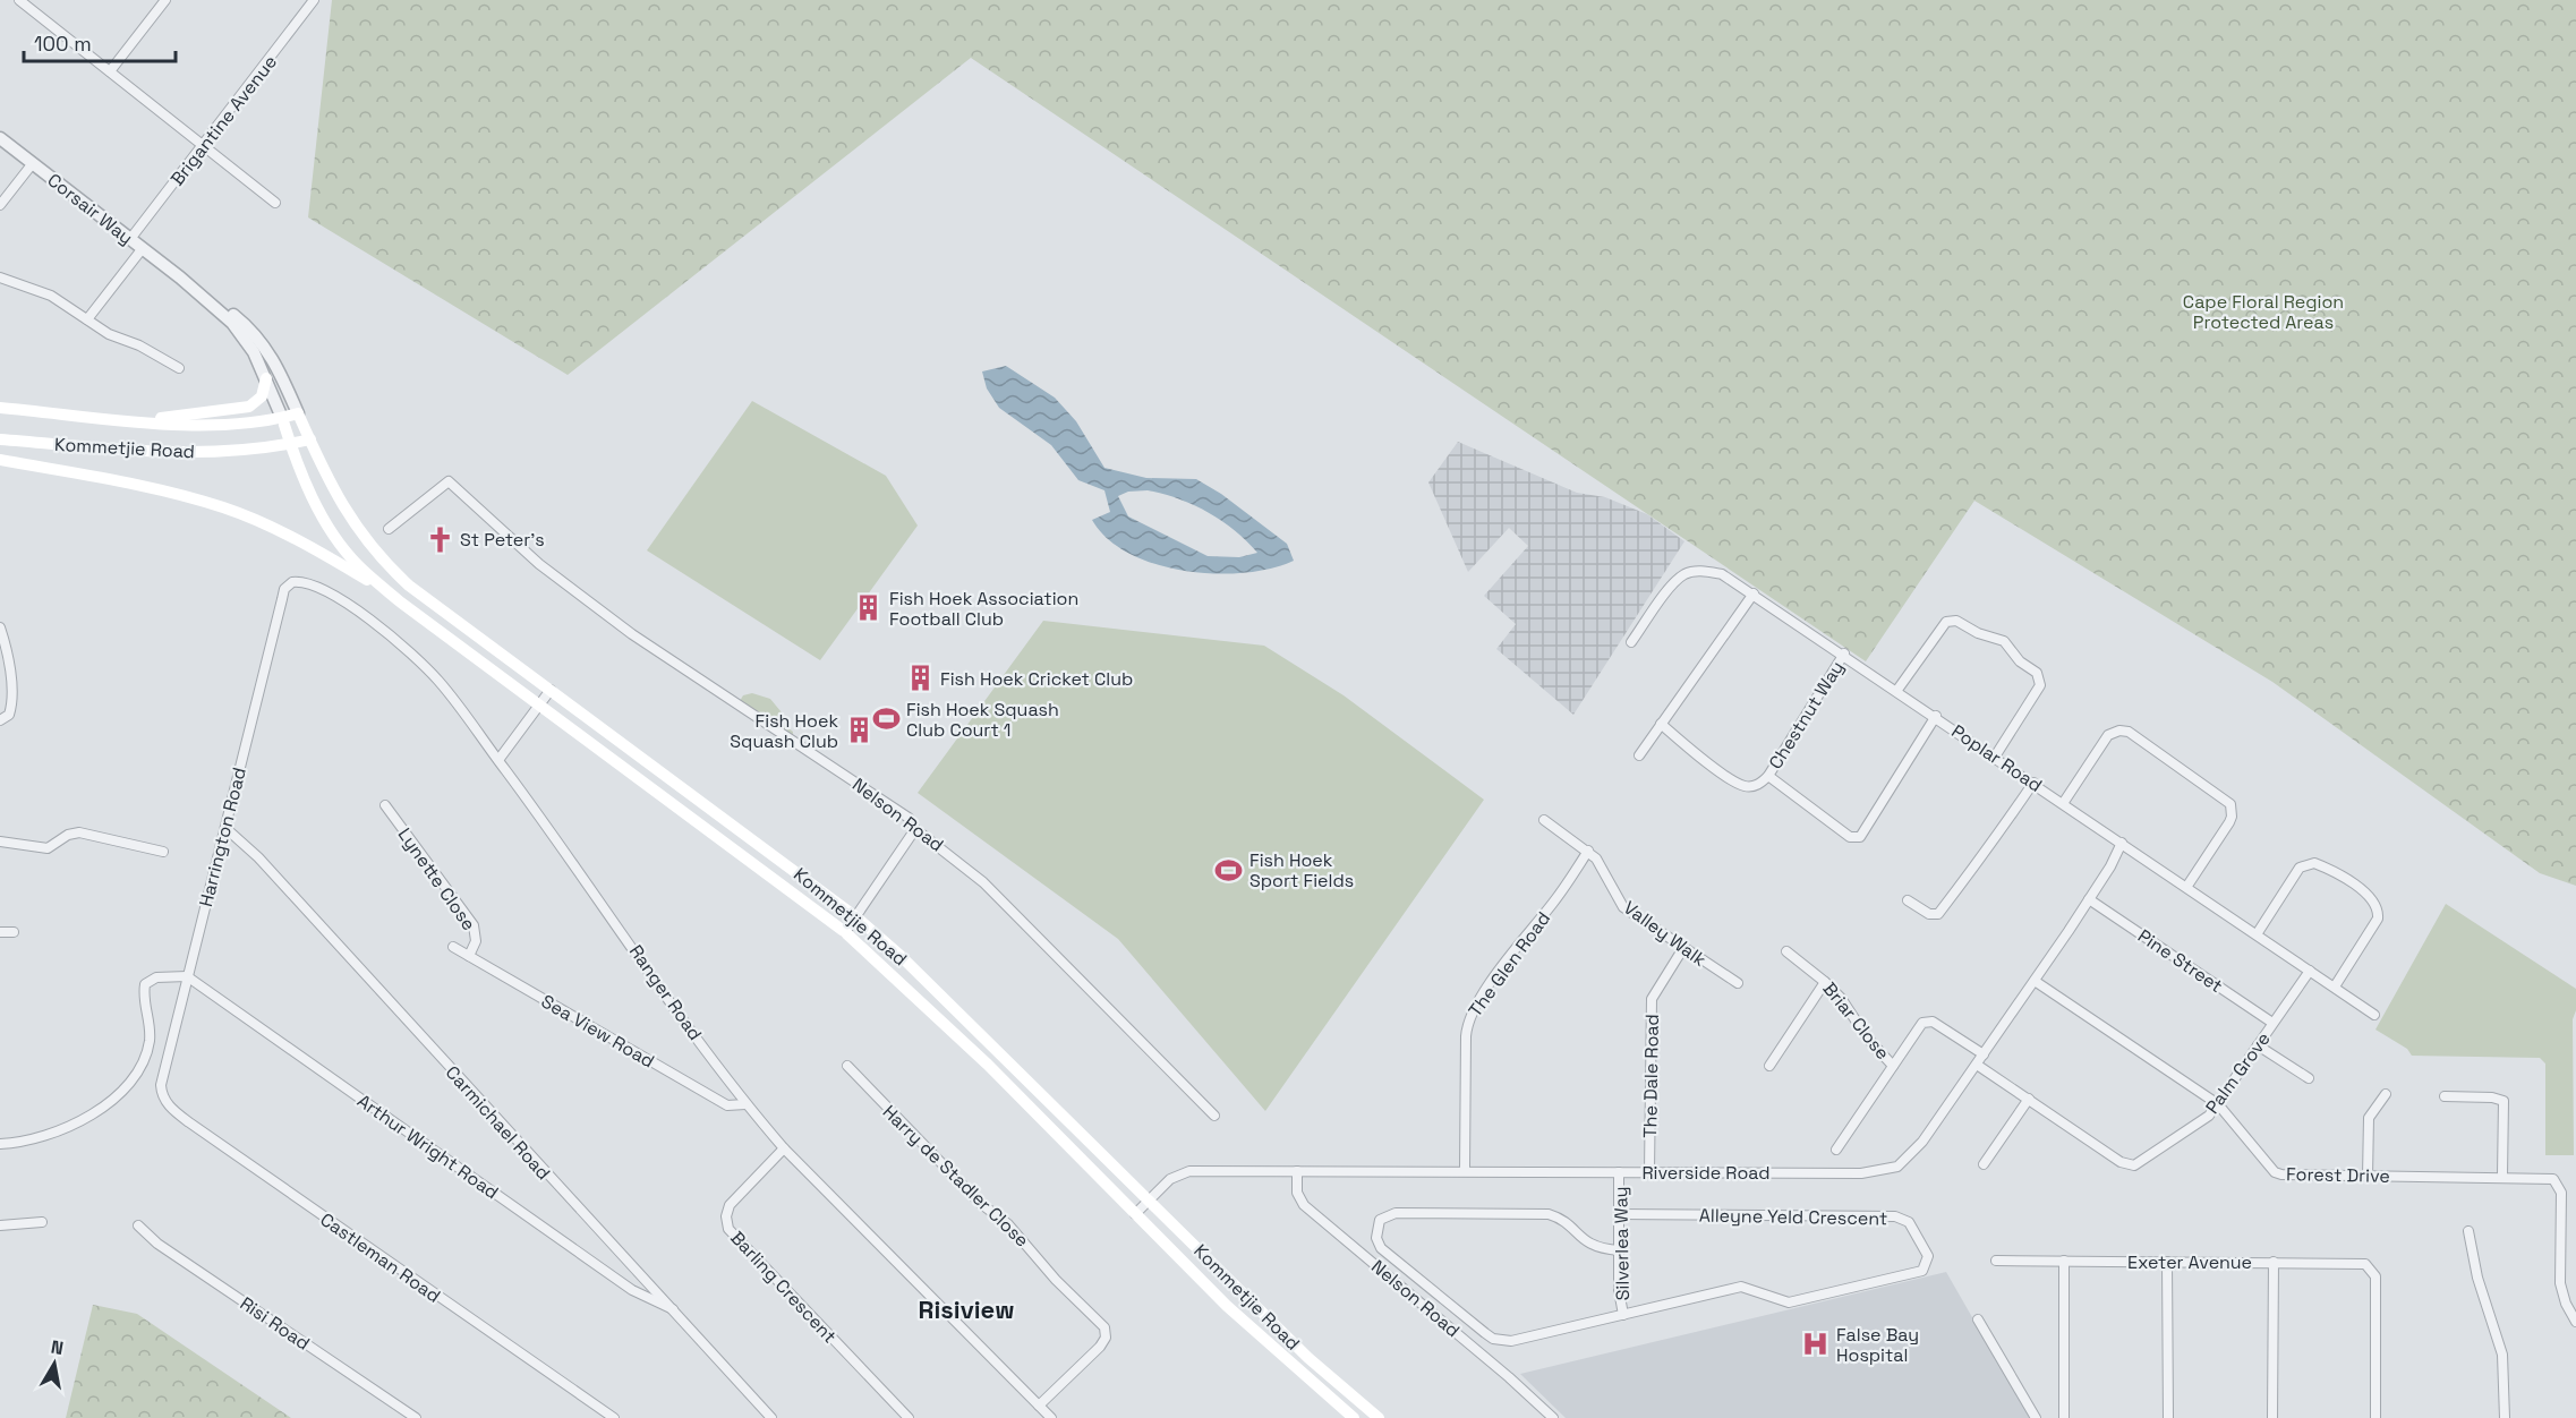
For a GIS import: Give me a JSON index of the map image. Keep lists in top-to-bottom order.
{
  "streets": {
    "main road": ["Kommetjie Road"],
    "street": [
      "Brigantine Avenue",
      "Corsair Way",
      "Chestnut Way",
      "Poplar Road",
      "Nelson Road",
      "Harrington Road",
      "Lynette Close",
      "Valley Walk",
      "Pine Street",
      "The Glen Road",
      "Ranger Road",
      "Briar Close",
      "Sea View Road",
      "Palm Grove",
      "The Dale Road",
      "Carmichael Road",
      "Arthur Wright Road",
      "Riverside Road",
      "Forest Drive",
      "Harry de Stadler Close",
      "Alleyne Yeld Crescent",
      "Silverlea Way",
      "Castleman Road",
      "Exeter Avenue",
      "Barling Crescent",
      "Risi Road"
    ]
  },
  "crossings": [
    ["Brigantine Avenue", "Corsair Way"],
    ["Corsair Way", "Kommetjie Road"],
    ["Kommetjie Road", "Riverside Road"],
    ["Chestnut Way", "Poplar Road"],
    ["Poplar Road", "Palm Grove"],
    ["Poplar Road", "Riverside Road"],
    ["Nelson Road", "Riverside Road"],
    ["Harrington Road", "Ranger Road"],
    ["Harrington Road", "Carmichael Road"],
    ["Harrington Road", "Arthur Wright Road"],
    ["Harrington Road", "Castleman Road"],
    ["Lynette Close", "Sea View Road"],
    ["Valley Walk", "The Glen Road"],
    ["Valley Walk", "The Dale Road"],
    ["Pine Street", "Palm Grove"],
    ["Pine Street", "Riverside Road"],
    ["The Glen Road", "Riverside Road"],
    ["Ranger Road", "Sea View Road"],
    ["Ranger Road", "Harry de Stadler Close"],
    ["Ranger Road", "Barling Crescent"],
    ["Palm Grove", "Riverside Road"],
    ["Palm Grove", "Forest Drive"],
    ["The Dale Road", "Riverside Road"],
    ["Carmichael Road", "Arthur Wright Road"],
    ["Riverside Road", "Forest Drive"],
    ["Riverside Road", "Silverlea Way"],
    ["Alleyne Yeld Crescent", "Silverlea Way"]
  ],
  "districts": ["Risiview"],
  "parks": ["Cape Floral Region Protected Areas"],
  "places": {
    "church": ["St Peter's"],
    "building": ["Fish Hoek Association Football Club", "Fish Hoek Cricket Club", "Fish Hoek Squash Club"],
    "sports": ["Fish Hoek Squash Club Court 1", "Fish Hoek Sport Fields"],
    "hospital": ["False Bay Hospital"]
  },
  "scale_bar": "100 m",
  "north": "top"
}
